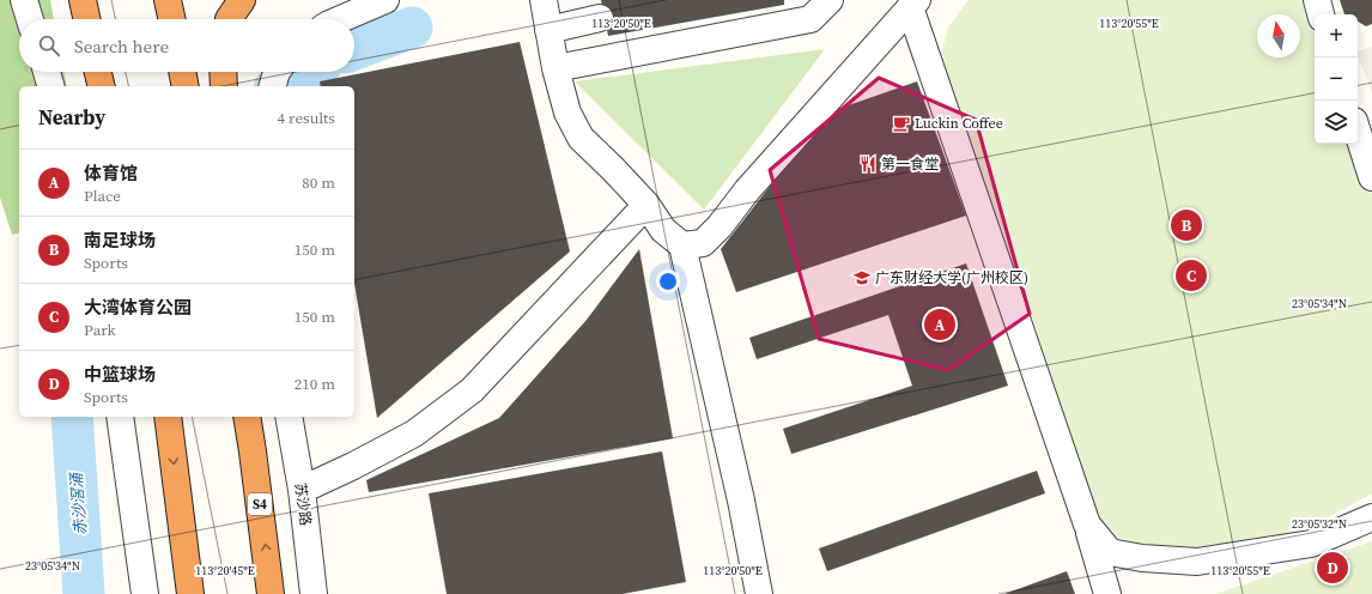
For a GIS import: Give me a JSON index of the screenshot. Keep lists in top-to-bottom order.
{
  "streets": {
    "highway": ["S4"],
    "street": ["苏沙路"]
  },
  "water": ["赤沙滘涌"],
  "places": {
    "cafe": ["Luckin Coffee"],
    "restaurant": ["第一食堂"],
    "school or university": ["广东财经大学(广州校区)"]
  },
  "north": "top",
  "page": {
    "map_buttons": ["+", "−"],
    "search": "Search here",
    "heading": ["Nearby", "4 results"],
    "list": [
      {
        "mark": "A",
        "name": "体育馆",
        "note": "Place",
        "value": "80 m"
      },
      {
        "mark": "B",
        "name": "南足球场",
        "note": "Sports",
        "value": "150 m"
      },
      {
        "mark": "C",
        "name": "大湾体育公园",
        "note": "Park",
        "value": "150 m"
      },
      {
        "mark": "D",
        "name": "中篮球场",
        "note": "Sports",
        "value": "210 m"
      }
    ],
    "pins": [
      "B",
      "C",
      "A",
      "D"
    ]
  },
  "coordinates": [
    "113°20'50\"E",
    "113°20'55\"E",
    "23°05'34\"N",
    "23°05'32\"N",
    "113°20'45\"E"
  ]
}
